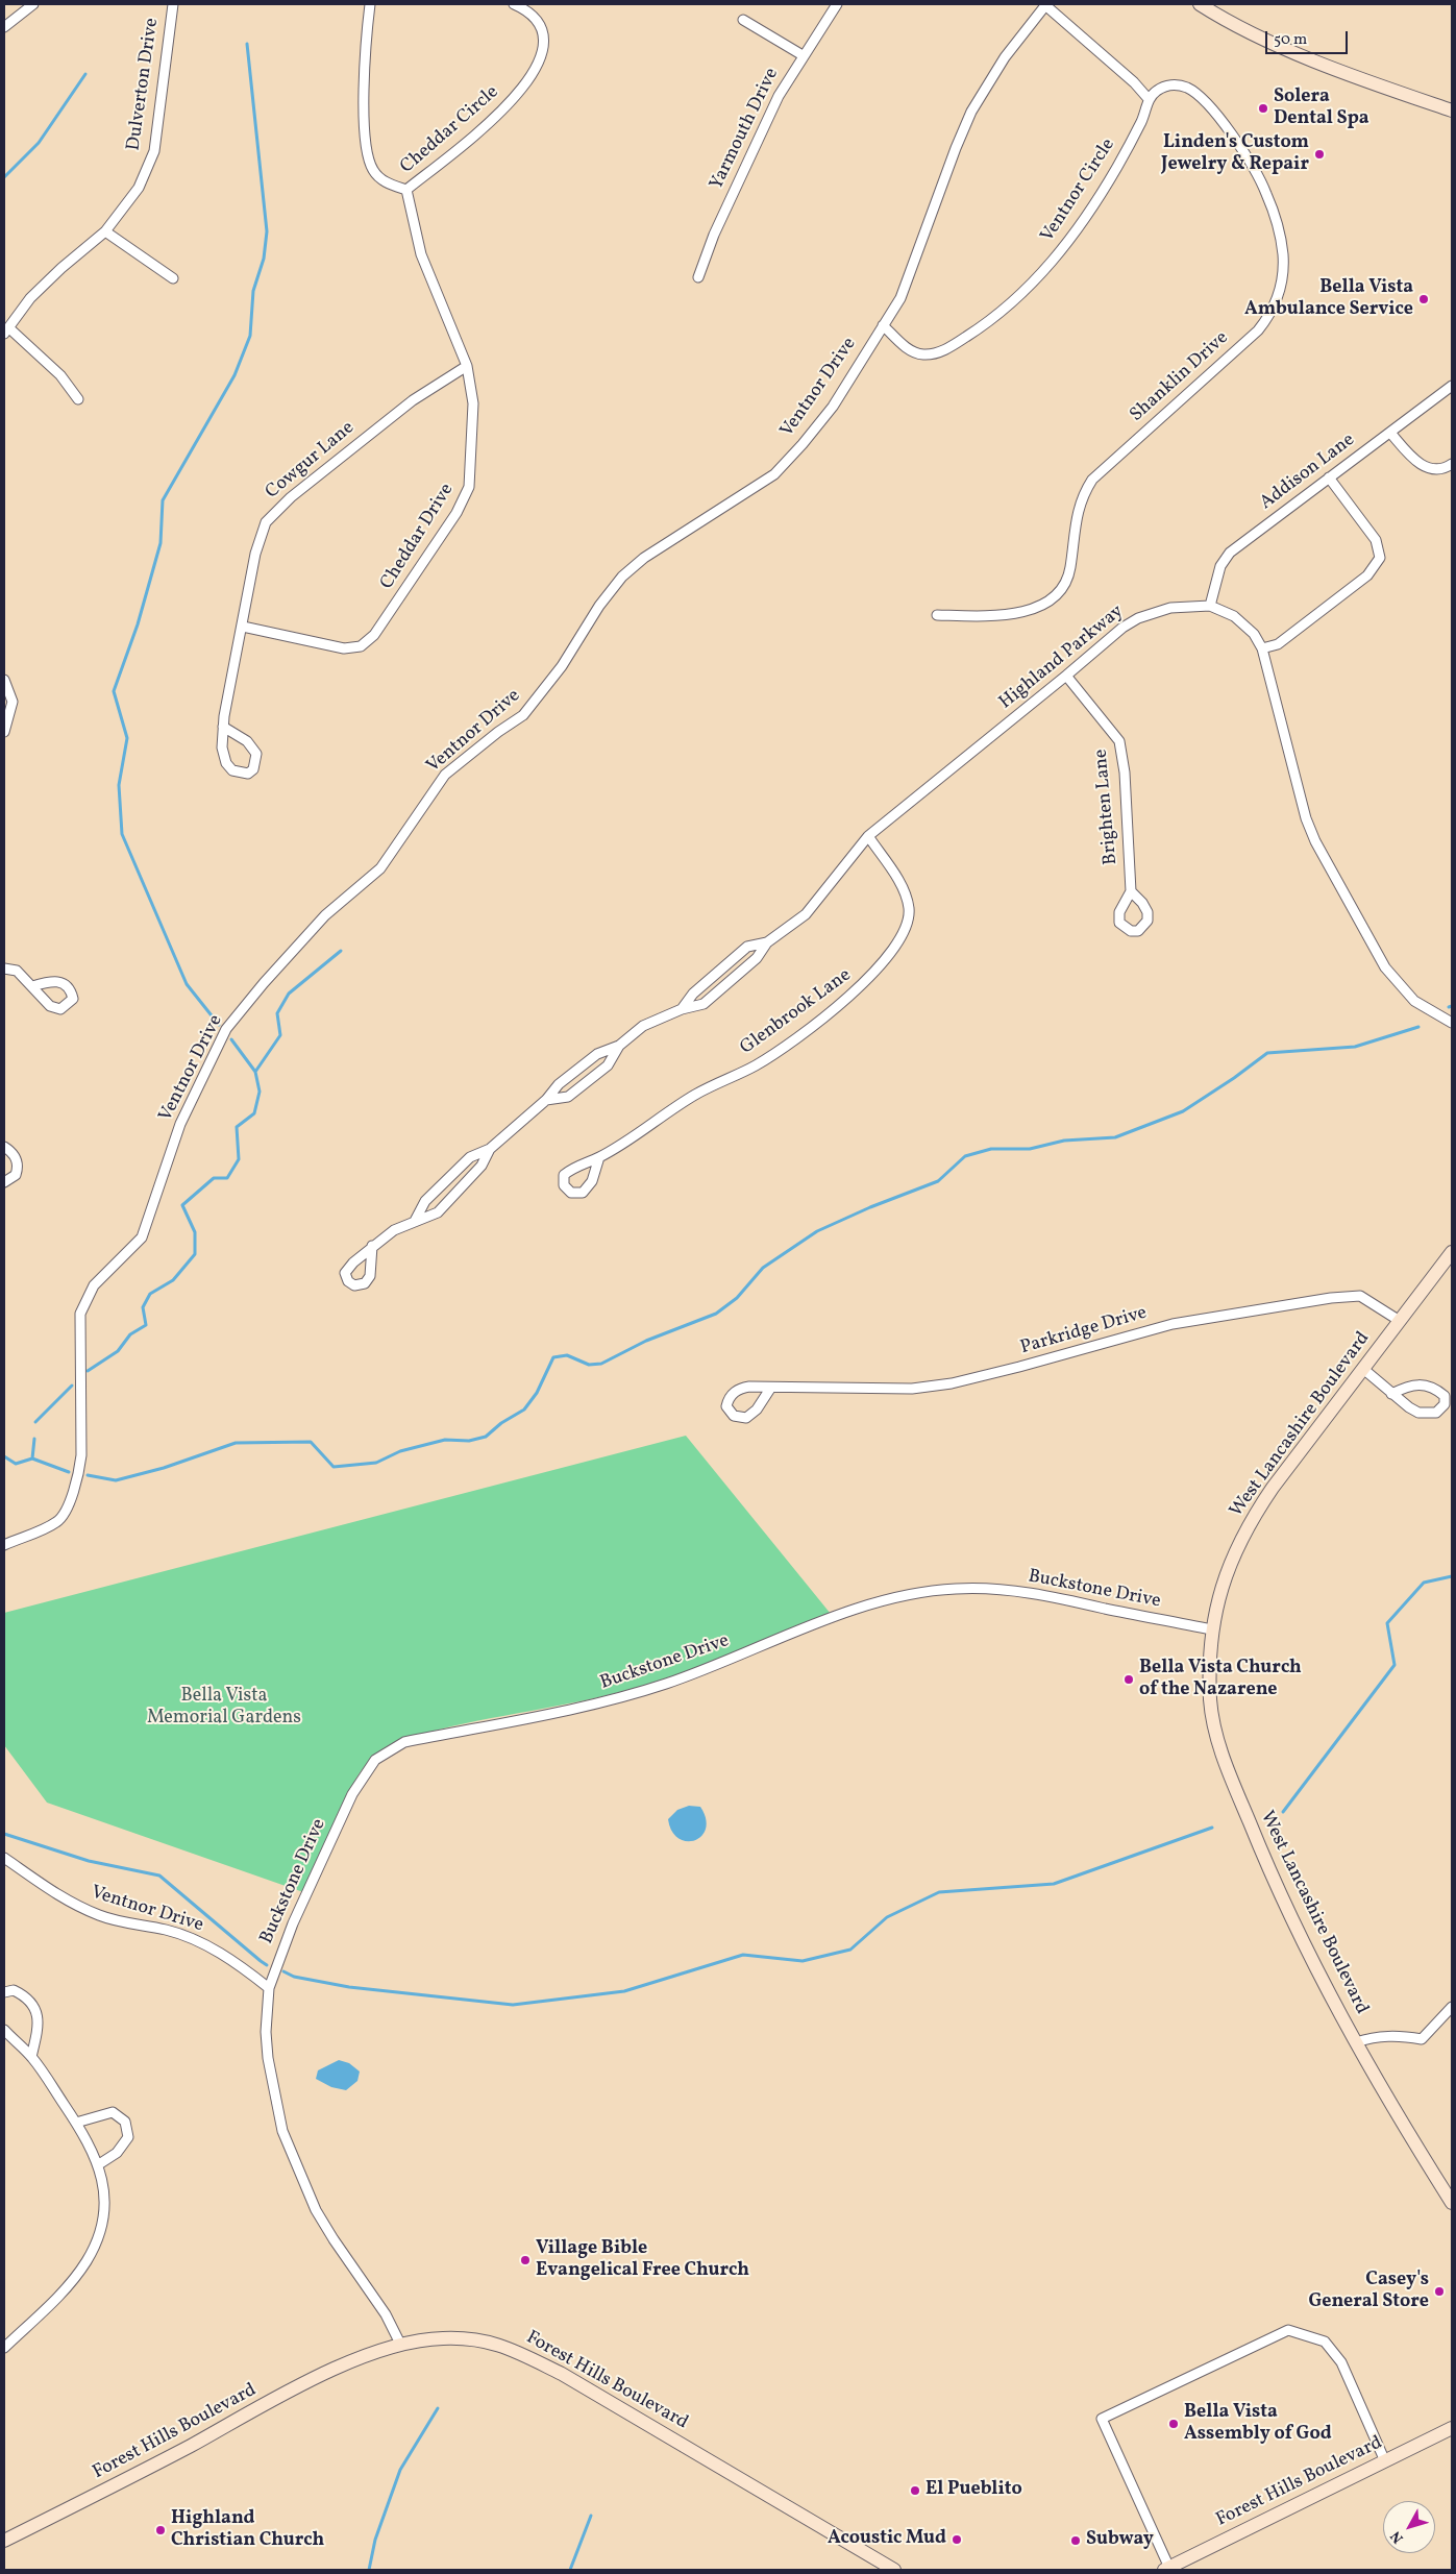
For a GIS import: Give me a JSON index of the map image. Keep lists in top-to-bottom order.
{
  "streets": {
    "main road": ["West Lancashire Boulevard", "Forest Hills Boulevard"],
    "street": [
      "Dulverton Drive",
      "Yarmouth Drive",
      "Cheddar Circle",
      "Ventnor Circle",
      "Shanklin Drive",
      "Ventnor Drive",
      "Cowgur Lane",
      "Addison Lane",
      "Cheddar Drive",
      "Highland Parkway",
      "Brighten Lane",
      "Glenbrook Lane",
      "Parkridge Drive",
      "Buckstone Drive"
    ]
  },
  "crossings": [
    ["Cheddar Circle", "Cheddar Drive"],
    ["Ventnor Circle", "Shanklin Drive"],
    ["Ventnor Circle", "Ventnor Drive"],
    ["Ventnor Drive", "Buckstone Drive"],
    ["Cowgur Lane", "Cheddar Drive"],
    ["Addison Lane", "Highland Parkway"],
    ["Highland Parkway", "Brighten Lane"],
    ["Highland Parkway", "Glenbrook Lane"],
    ["Parkridge Drive", "West Lancashire Boulevard"],
    ["West Lancashire Boulevard", "Buckstone Drive"]
  ],
  "parks": ["Bella Vista Memorial Gardens"],
  "places": [
    "Solera Dental Spa",
    "Linden's Custom Jewelry & Repair",
    "Bella Vista Ambulance Service",
    "Bella Vista Church of the Nazarene",
    "Village Bible Evangelical Free Church",
    "Casey's General Store",
    "Bella Vista Assembly of God",
    "El Pueblito",
    "Highland Christian Church",
    "Acoustic Mud",
    "Subway"
  ],
  "scale_bar": "50 m",
  "north": "bottom left"
}
